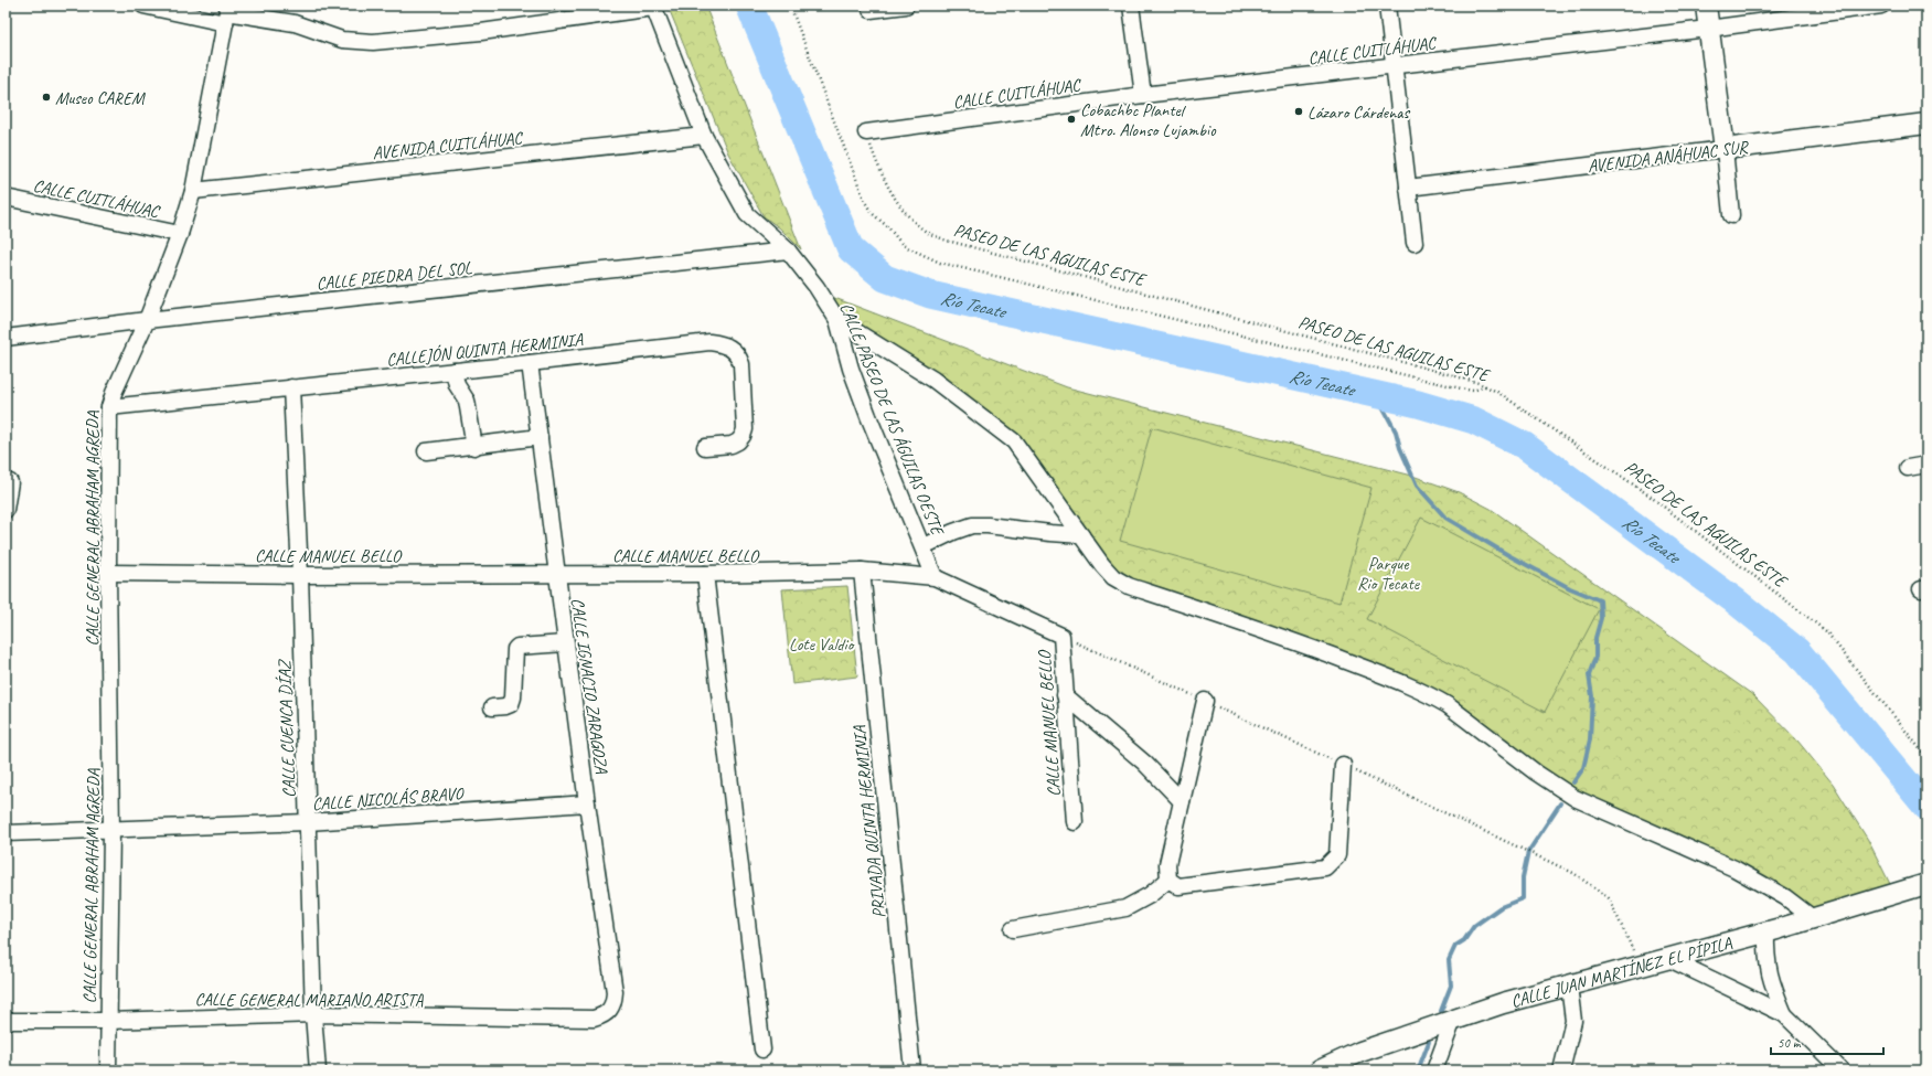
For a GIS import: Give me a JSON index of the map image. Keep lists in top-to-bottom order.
{
  "streets": {
    "main road": ["AVENIDA ANÁHUAC SUR", "CALLE JUAN MARTÍNEZ EL PÍPILA"],
    "street": [
      "CALLE CUITLÁHUAC",
      "AVENIDA CUITLÁHUAC",
      "CALLE PIEDRA DEL SOL",
      "CALLEJÓN QUINTA HERMINIA",
      "CALLE PASEO DE LAS ÁGUILAS OESTE",
      "CALLE GENERAL ABRAHAM AGREDA",
      "CALLE MANUEL BELLO",
      "CALLE IGNACIO ZARAGOZA",
      "CALLE CUENCA DÍAZ",
      "CALLE NICOLÁS BRAVO",
      "PRIVADA QUINTA HERMINIA",
      "CALLE GENERAL MARIANO ARISTA"
    ],
    "path": ["PASEO DE LAS AGUILAS ESTE"]
  },
  "crossings": [
    ["CALLE CUITLÁHUAC", "PASEO DE LAS AGUILAS ESTE"],
    ["CALLE CUITLÁHUAC", "CALLE GENERAL ABRAHAM AGREDA"],
    ["AVENIDA CUITLÁHUAC", "CALLE PASEO DE LAS ÁGUILAS OESTE"],
    ["AVENIDA CUITLÁHUAC", "CALLE GENERAL ABRAHAM AGREDA"],
    ["CALLE PIEDRA DEL SOL", "CALLE PASEO DE LAS ÁGUILAS OESTE"],
    ["CALLE PIEDRA DEL SOL", "CALLE GENERAL ABRAHAM AGREDA"],
    ["CALLEJÓN QUINTA HERMINIA", "CALLE GENERAL ABRAHAM AGREDA"],
    ["CALLEJÓN QUINTA HERMINIA", "CALLE IGNACIO ZARAGOZA"],
    ["CALLEJÓN QUINTA HERMINIA", "CALLE CUENCA DÍAZ"],
    ["CALLE PASEO DE LAS ÁGUILAS OESTE", "CALLE MANUEL BELLO"],
    ["CALLE GENERAL ABRAHAM AGREDA", "CALLE MANUEL BELLO"],
    ["CALLE GENERAL ABRAHAM AGREDA", "CALLE NICOLÁS BRAVO"],
    ["CALLE GENERAL ABRAHAM AGREDA", "CALLE GENERAL MARIANO ARISTA"],
    ["CALLE MANUEL BELLO", "CALLE IGNACIO ZARAGOZA"],
    ["CALLE MANUEL BELLO", "CALLE CUENCA DÍAZ"],
    ["CALLE MANUEL BELLO", "PRIVADA QUINTA HERMINIA"],
    ["CALLE IGNACIO ZARAGOZA", "CALLE NICOLÁS BRAVO"],
    ["CALLE IGNACIO ZARAGOZA", "CALLE GENERAL MARIANO ARISTA"],
    ["CALLE CUENCA DÍAZ", "CALLE NICOLÁS BRAVO"],
    ["CALLE CUENCA DÍAZ", "CALLE GENERAL MARIANO ARISTA"]
  ],
  "water": ["Río Tecate"],
  "parks": ["Parque Rio Tecate", "Lote Valdio"],
  "places": ["Museo CAREM", "Lázaro Cárdenas", "Cobachbc Plantel Mtro. Alonso Lujambio"],
  "scale_bar": "50 m"
}
